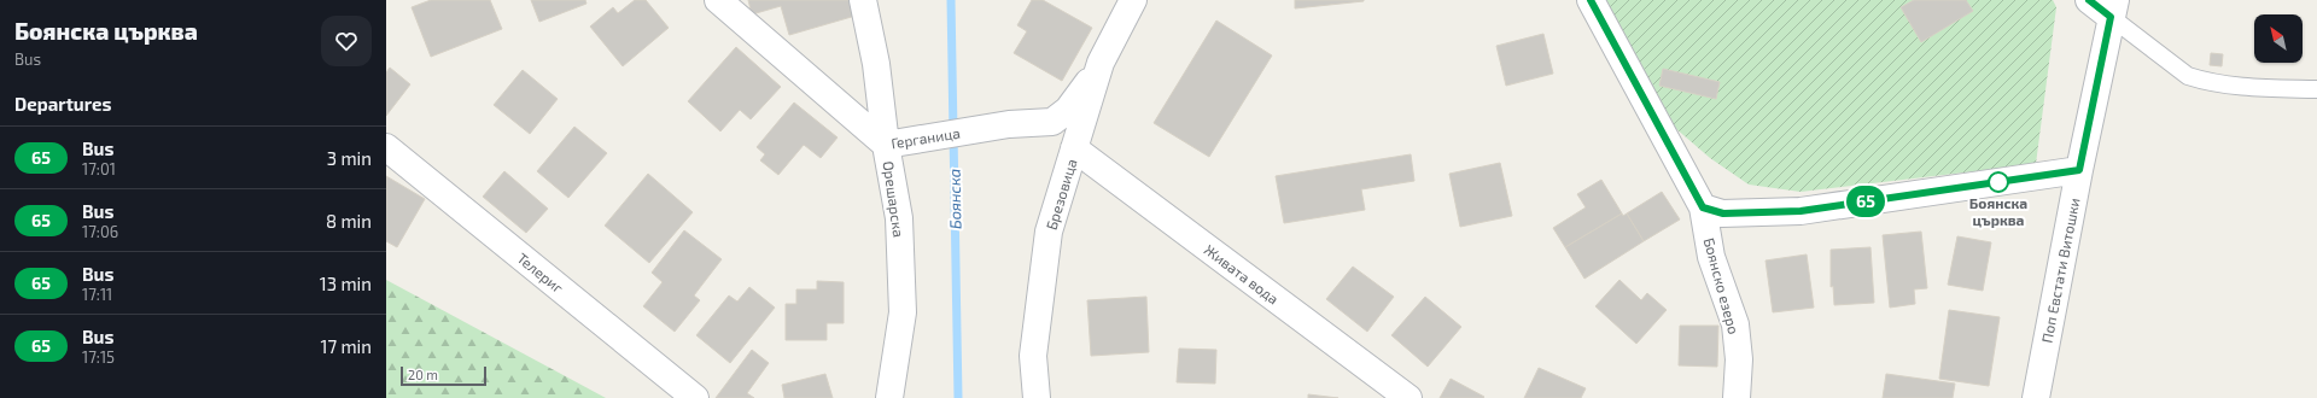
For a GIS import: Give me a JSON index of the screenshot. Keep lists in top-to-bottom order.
{
  "streets": {
    "street": [
      "Герганица",
      "Брезовица",
      "Орешарска",
      "Поп Евстати Витошки",
      "Телериг",
      "Живата вода",
      "Боянско езеро"
    ]
  },
  "crossings": [
    ["Герганица", "Брезовица"],
    ["Герганица", "Орешарска"],
    ["Брезовица", "Живата вода"]
  ],
  "water": ["Боянска"],
  "places": ["Боянска църква"],
  "lines": ["bus line 65"],
  "scale_bar": "20 m",
  "north": "top left",
  "page": {
    "heading": [
      ["Боянска църква", "Bus"],
      "Departures"
    ],
    "on_map": "65",
    "list": [
      {
        "mark": "65",
        "name": "Bus",
        "note": "17:01",
        "value": "3 min"
      },
      {
        "mark": "65",
        "name": "Bus",
        "note": "17:06",
        "value": "8 min"
      },
      {
        "mark": "65",
        "name": "Bus",
        "note": "17:11",
        "value": "13 min"
      },
      {
        "mark": "65",
        "name": "Bus",
        "note": "17:15",
        "value": "17 min"
      }
    ],
    "scale": "20 m"
  }
}
